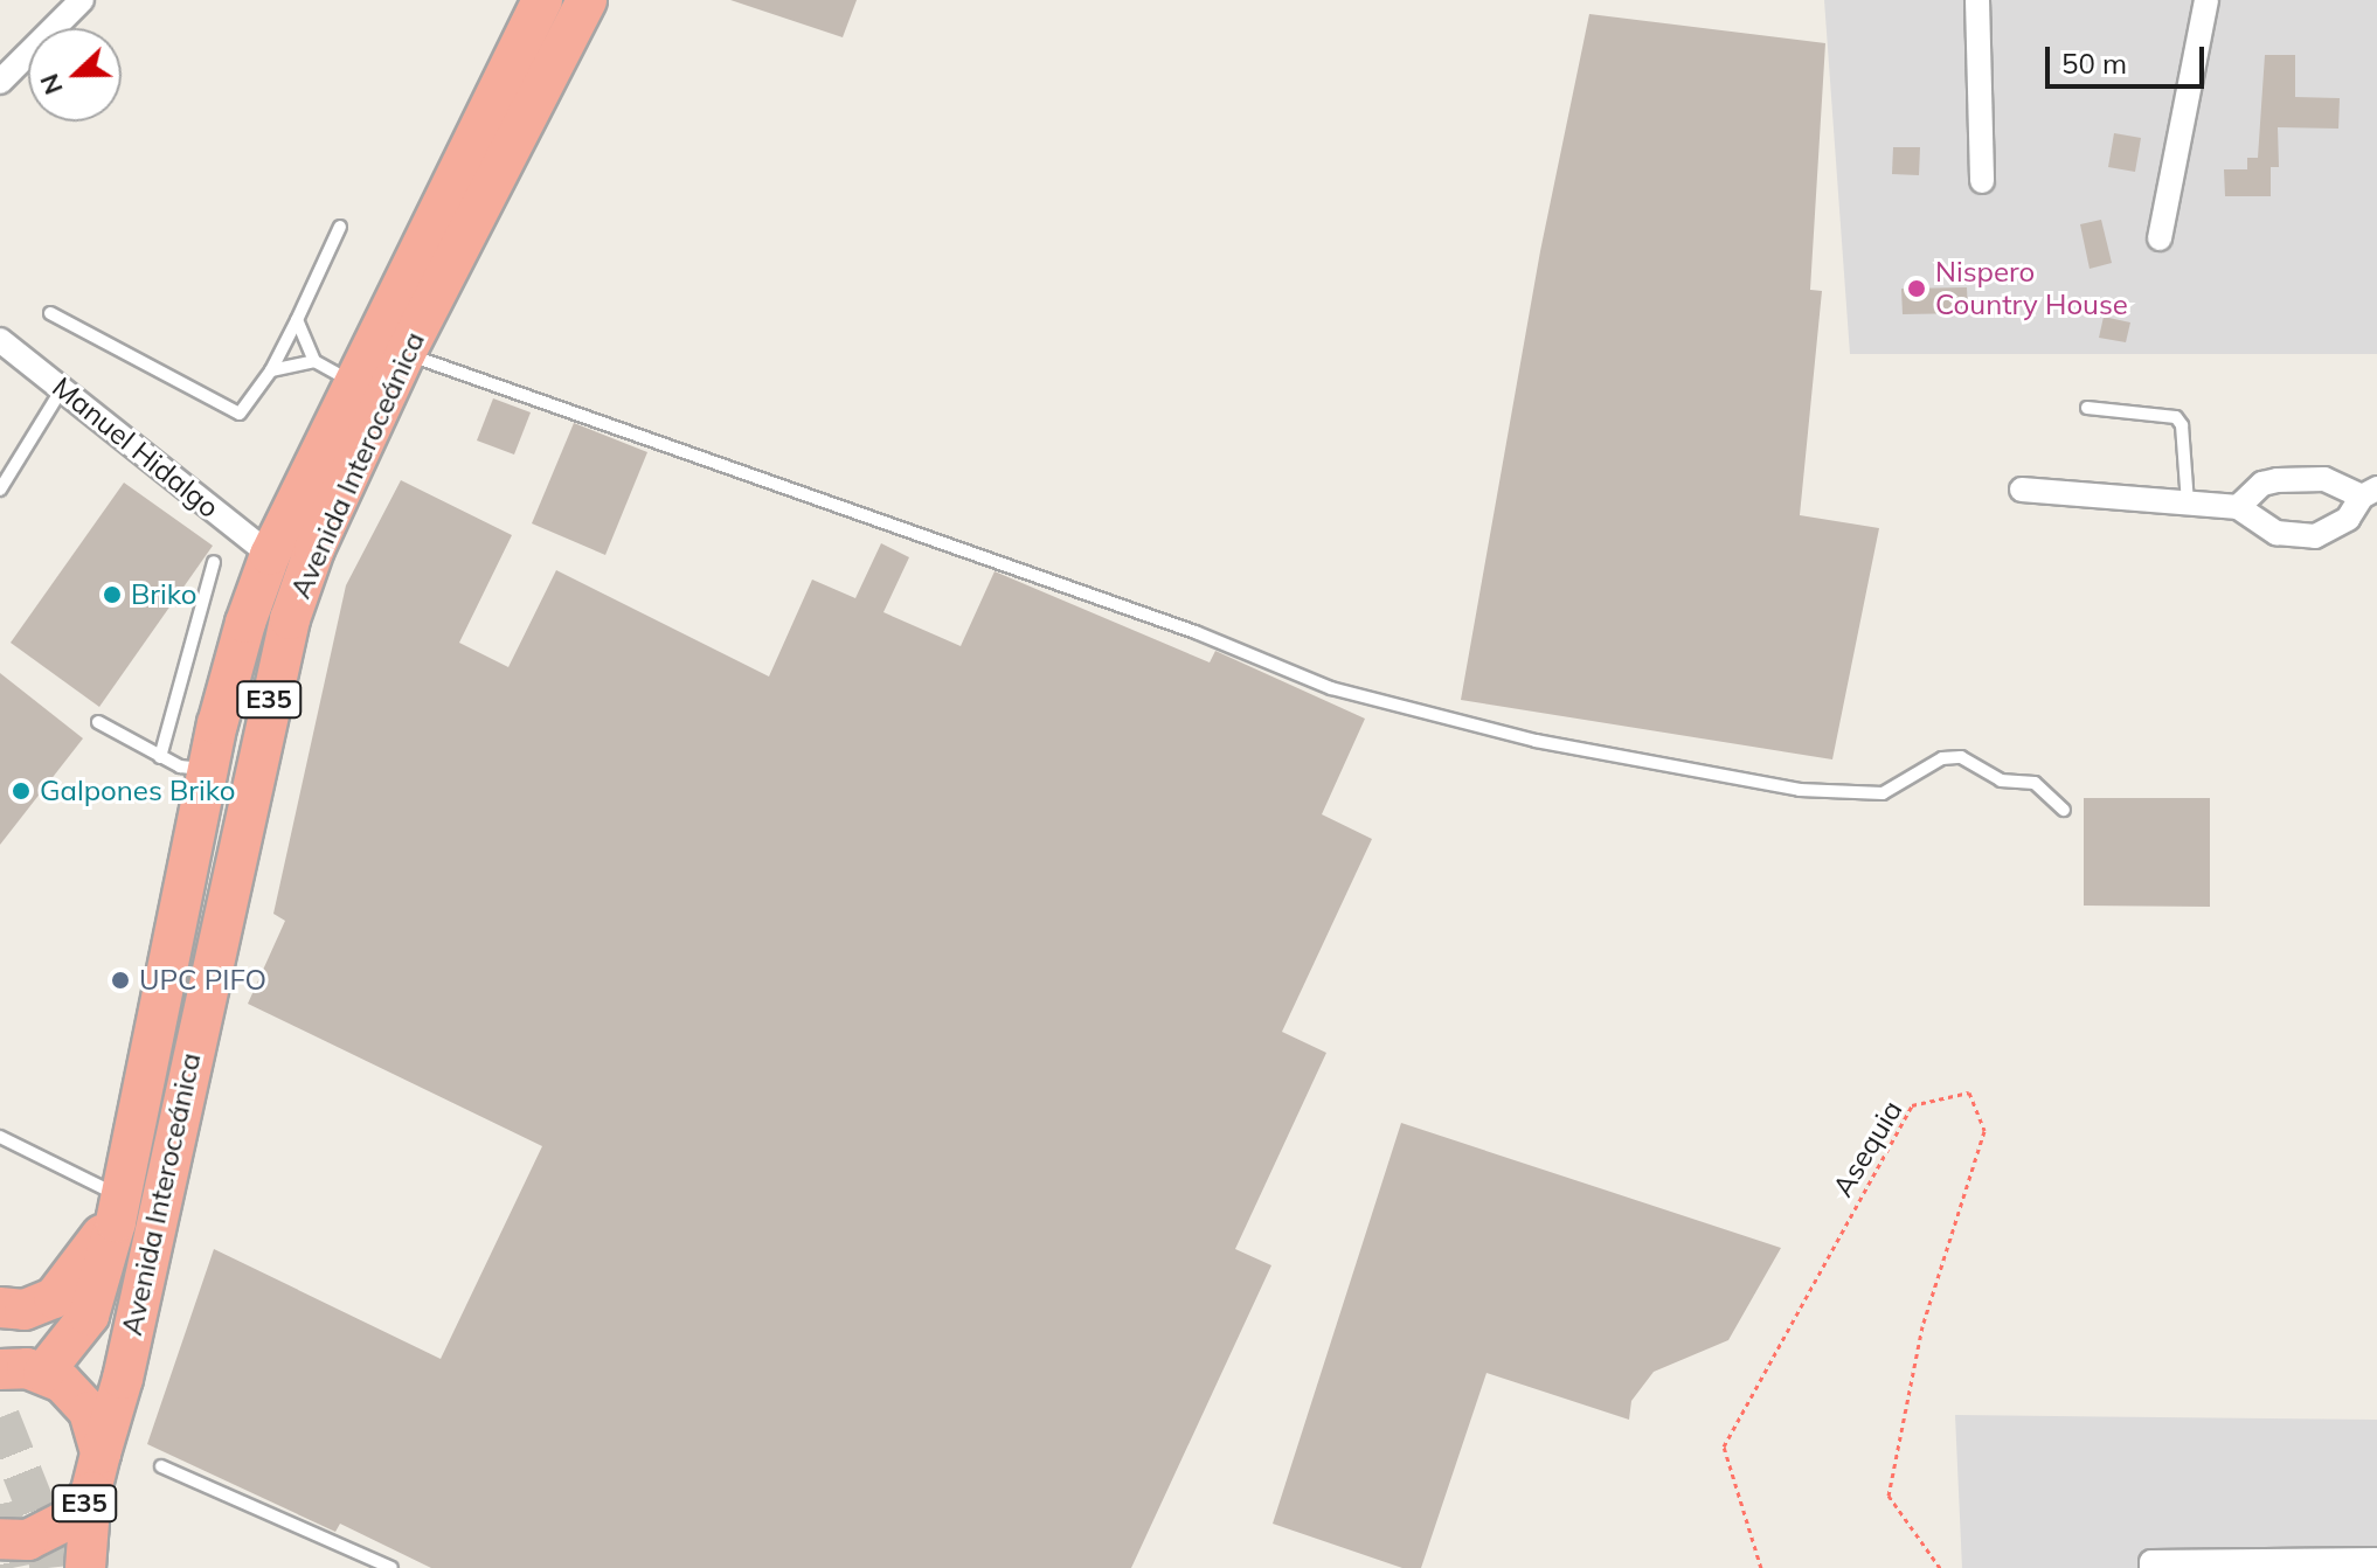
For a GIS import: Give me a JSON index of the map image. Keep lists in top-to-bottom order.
{
  "streets": {
    "highway": ["Avenida Interoceánica", "E35"],
    "street": ["Manuel Hidalgo"],
    "path": ["Asequia"]
  },
  "crossings": [
    ["Manuel Hidalgo", "Avenida Interoceánica"],
    ["Avenida Interoceánica", "E35"]
  ],
  "places": [
    "Nispero Country House",
    "Briko",
    "Galpones Briko",
    "UPC PIFO"
  ],
  "scale_bar": "50 m",
  "north": "left"
}
